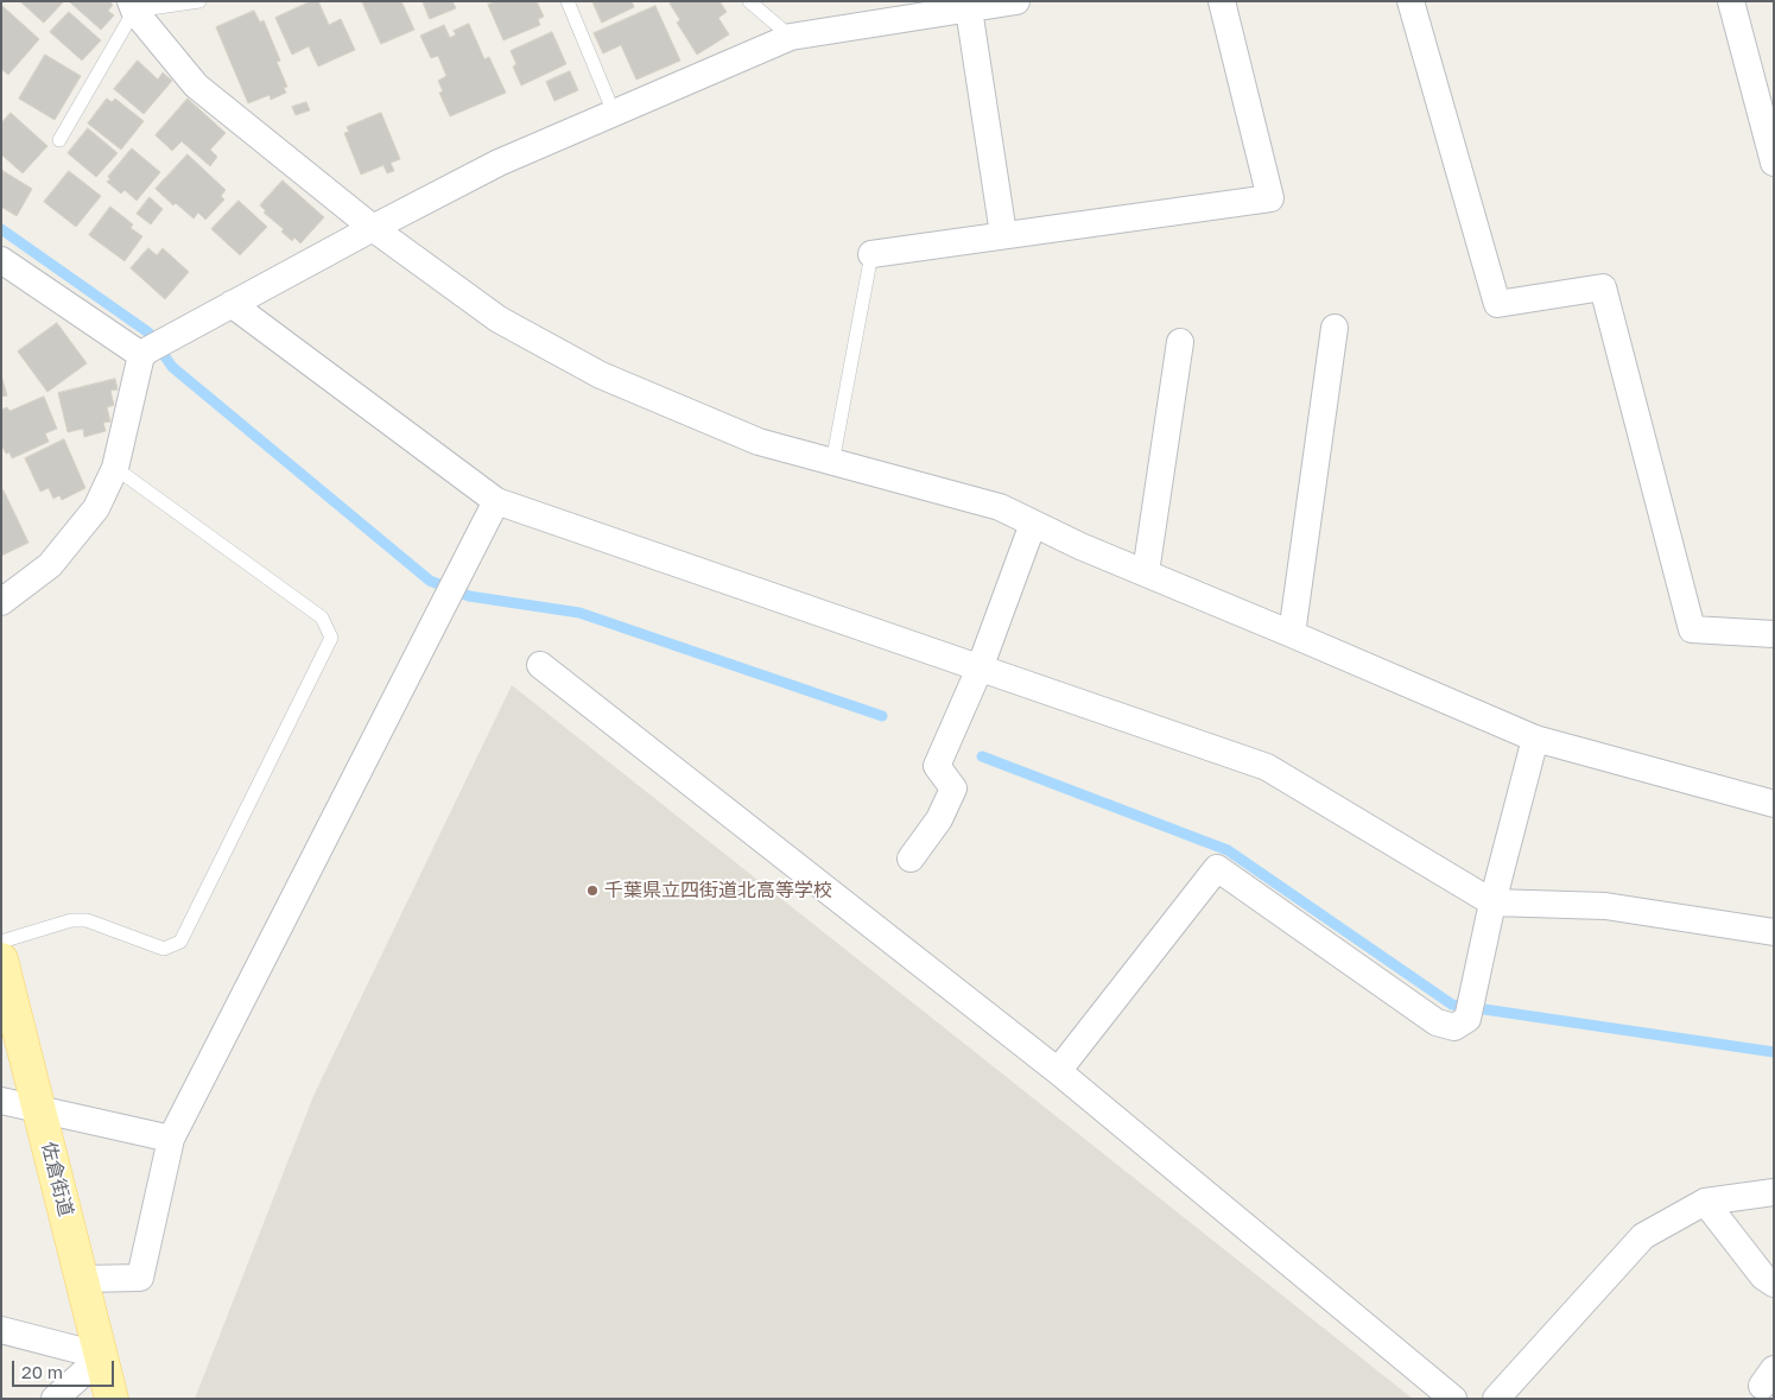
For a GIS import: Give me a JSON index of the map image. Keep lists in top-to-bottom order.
{
  "streets": {
    "main road": ["佐倉街道"]
  },
  "places": ["千葉県立四街道北高等学校"],
  "scale_bar": "20 m"
}
